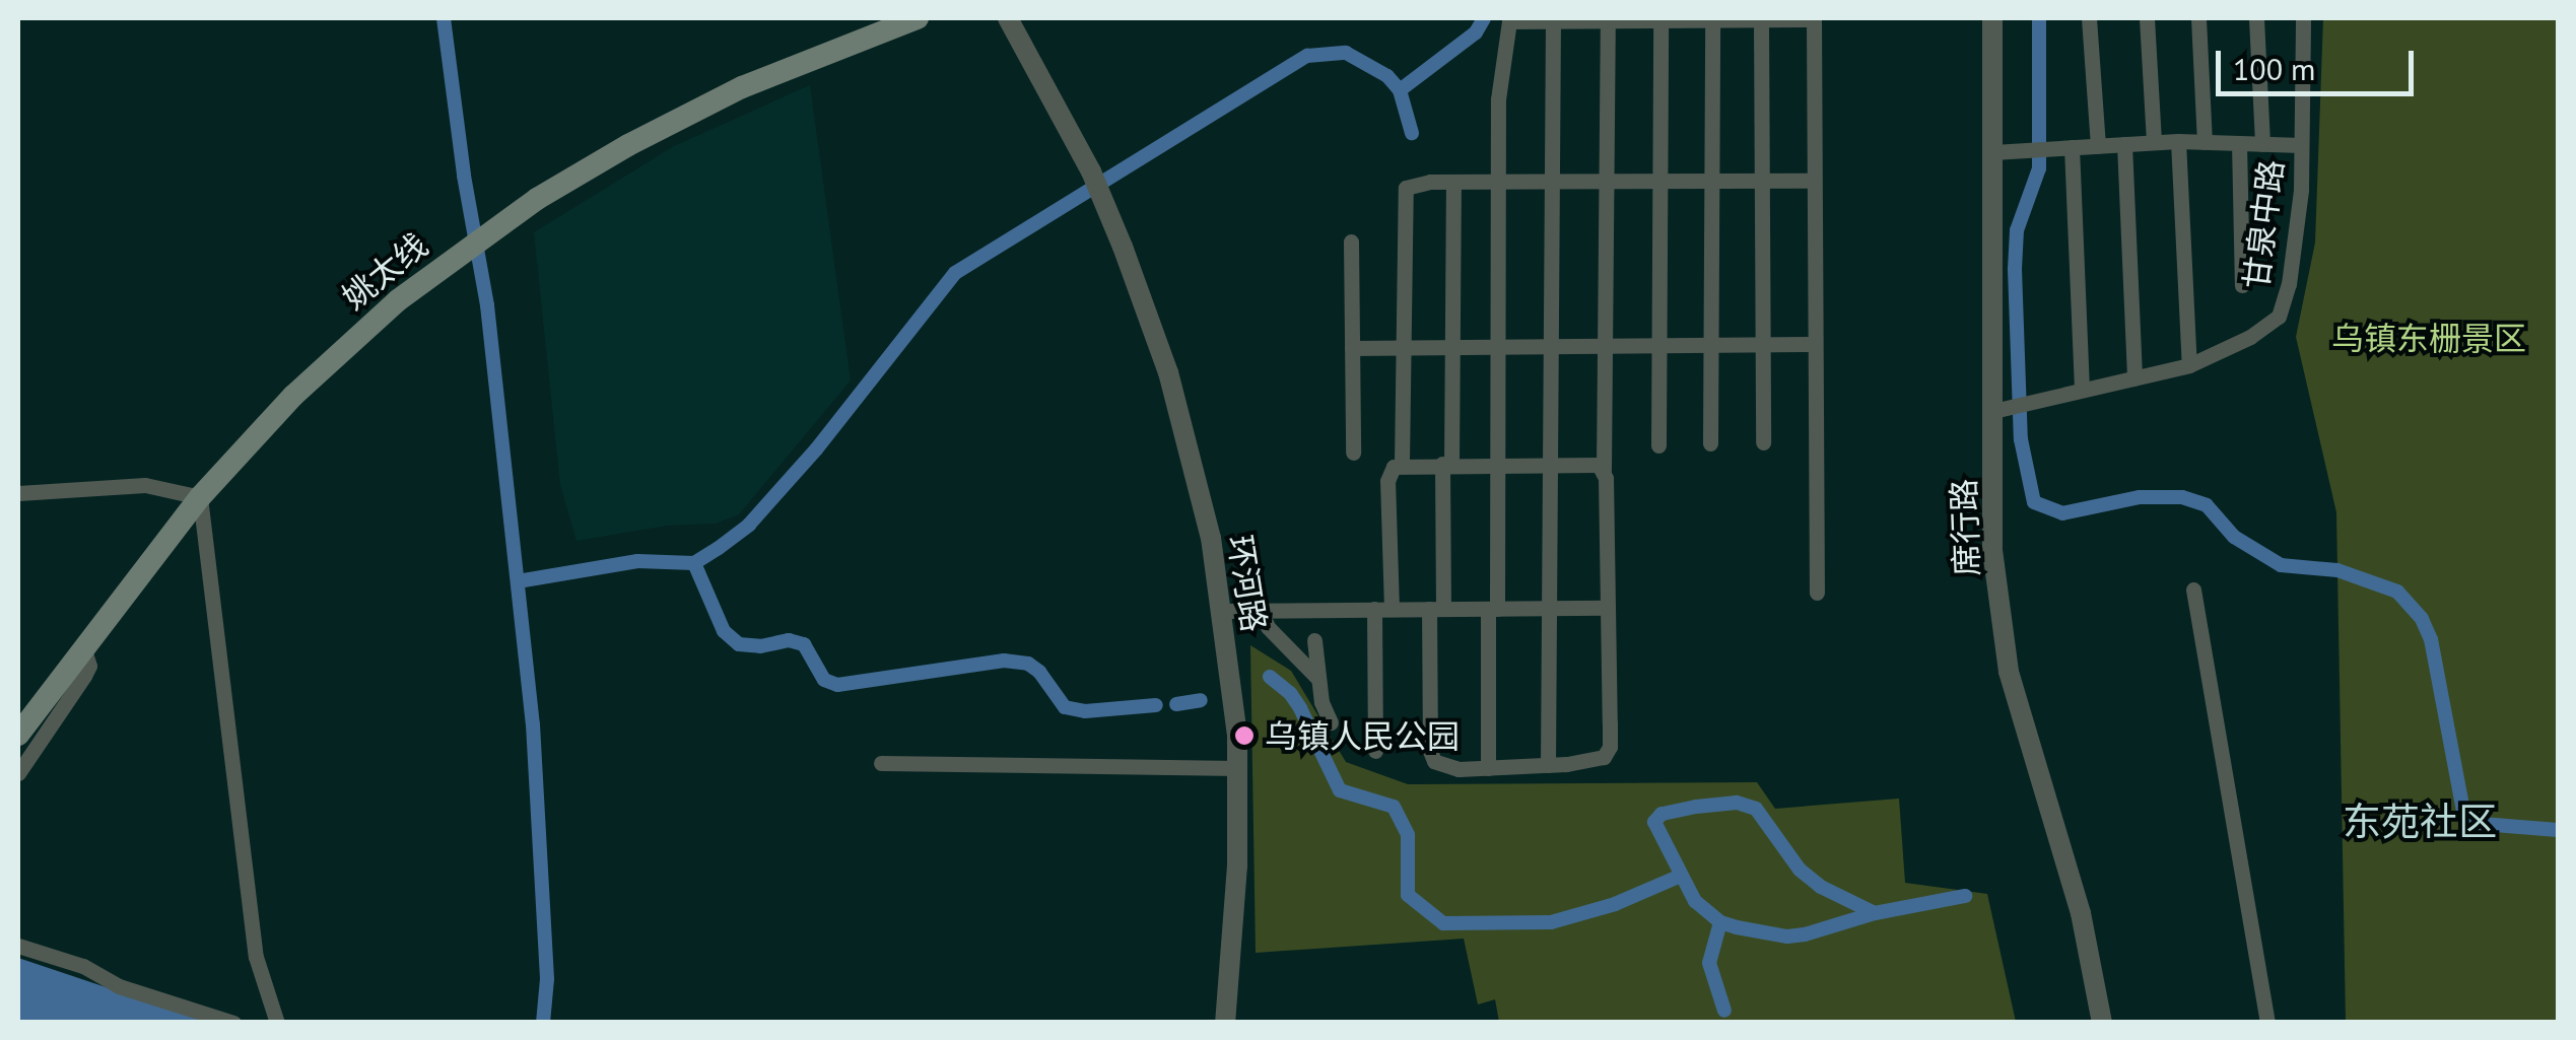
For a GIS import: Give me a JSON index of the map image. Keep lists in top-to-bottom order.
{
  "streets": {
    "main road": ["姚太线"],
    "street": ["甘泉中路", "席行路", "环河路"]
  },
  "crossings": [
    ["甘泉中路", "席行路"]
  ],
  "districts": ["东苑社区"],
  "parks": ["乌镇东栅景区"],
  "places": ["乌镇人民公园"],
  "scale_bar": "100 m"
}
